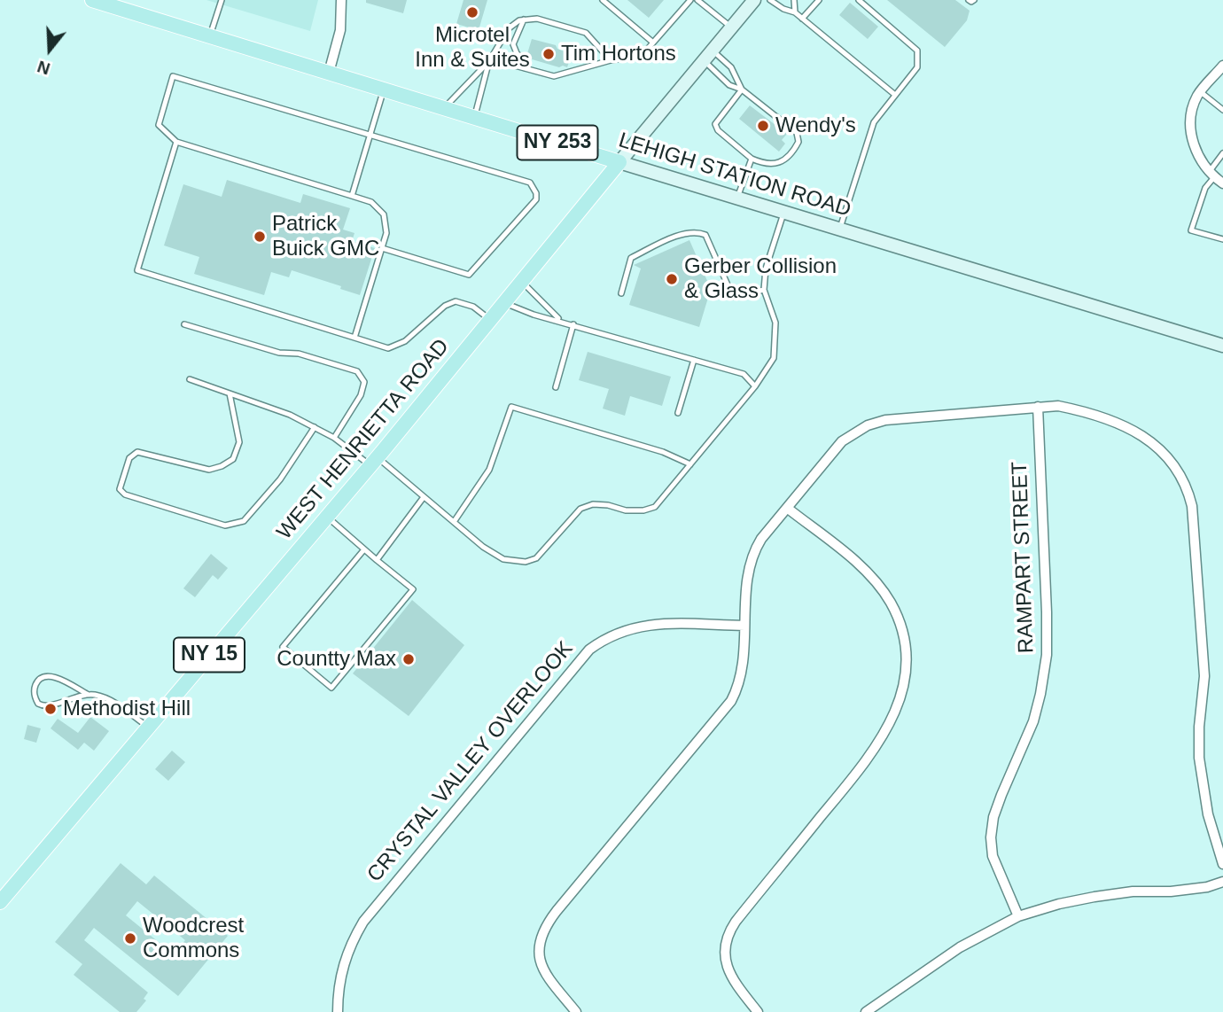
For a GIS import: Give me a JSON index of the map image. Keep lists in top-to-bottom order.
{
  "streets": {
    "main road": [
      "NY 253",
      "LEHIGH STATION ROAD",
      "WEST HENRIETTA ROAD",
      "NY 15"
    ],
    "street": ["RAMPART STREET", "CRYSTAL VALLEY OVERLOOK"]
  },
  "crossings": [
    ["LEHIGH STATION ROAD", "WEST HENRIETTA ROAD"]
  ],
  "places": [
    "Microtel Inn & Suites",
    "Tim Hortons",
    "Wendy's",
    "Patrick Buick GMC",
    "Gerber Collision & Glass",
    "Countty Max",
    "Methodist Hill",
    "Woodcrest Commons"
  ],
  "north": "bottom"
}
